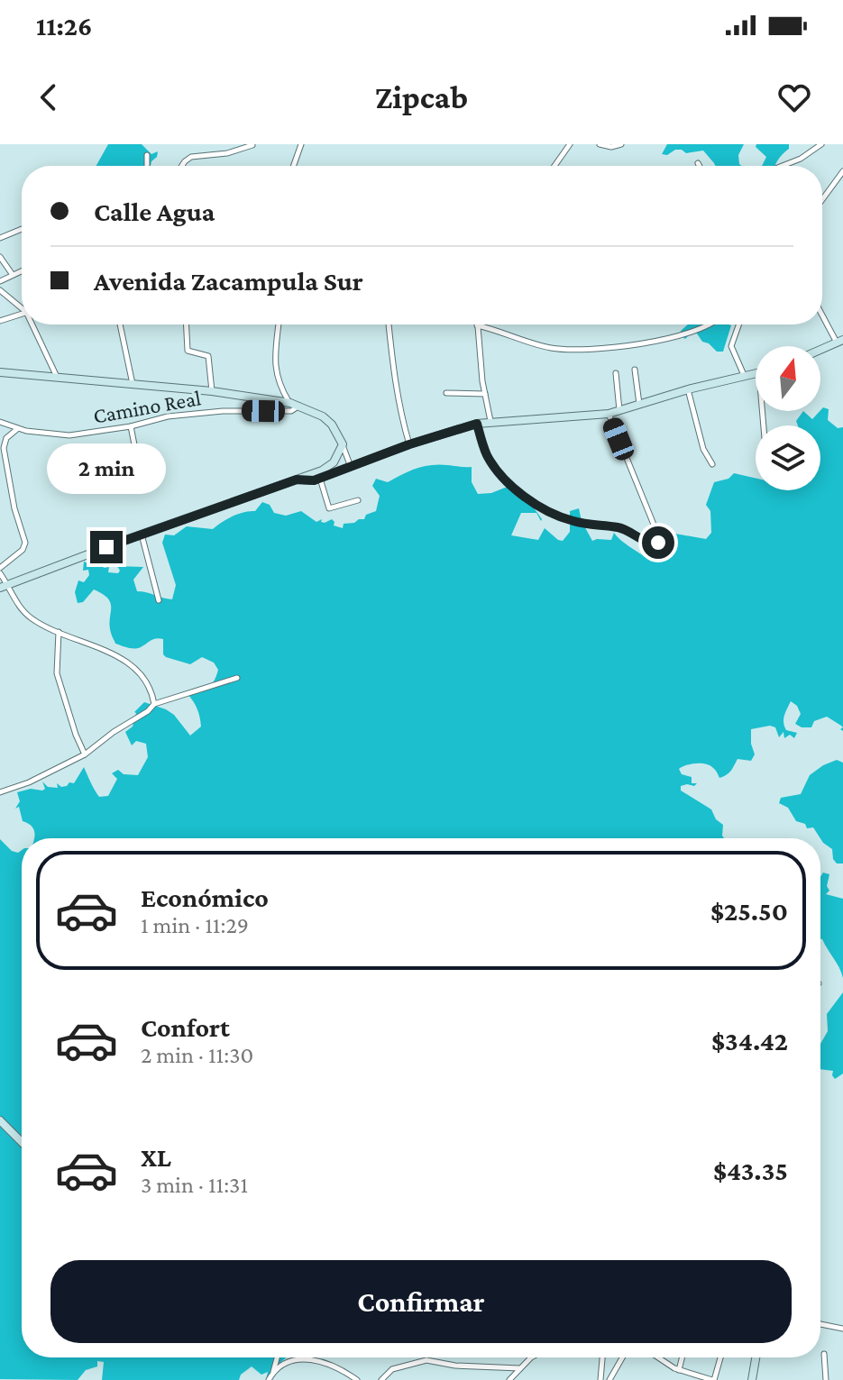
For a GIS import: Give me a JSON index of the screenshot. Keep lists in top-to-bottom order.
{
  "streets": {
    "street": ["Camino Real"]
  },
  "north": "top",
  "page": {
    "status": "11:26",
    "header": "Zipcab",
    "banner": ["Calle Agua", "Avenida Zacampula Sur"],
    "bubble": "2 min",
    "list": [
      {
        "name": "Económico",
        "note": "1 min · 11:29",
        "value": "$25.50"
      },
      {
        "name": "Confort",
        "note": "2 min · 11:30",
        "value": "$34.42"
      },
      {
        "name": "XL",
        "note": "3 min · 11:31",
        "value": "$43.35"
      }
    ],
    "buttons": "Confirmar"
  }
}
